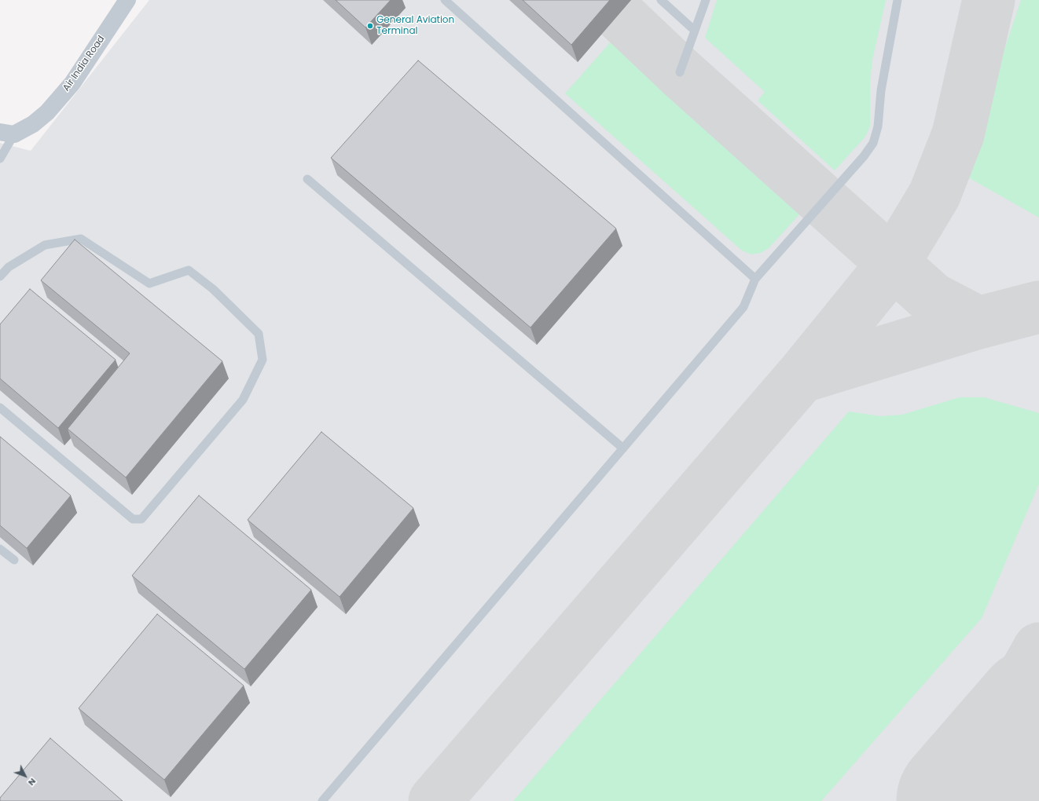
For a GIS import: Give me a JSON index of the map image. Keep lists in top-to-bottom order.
{
  "streets": {
    "street": ["Air India Road"]
  },
  "places": ["General Aviation Terminal"],
  "north": "bottom right"
}
